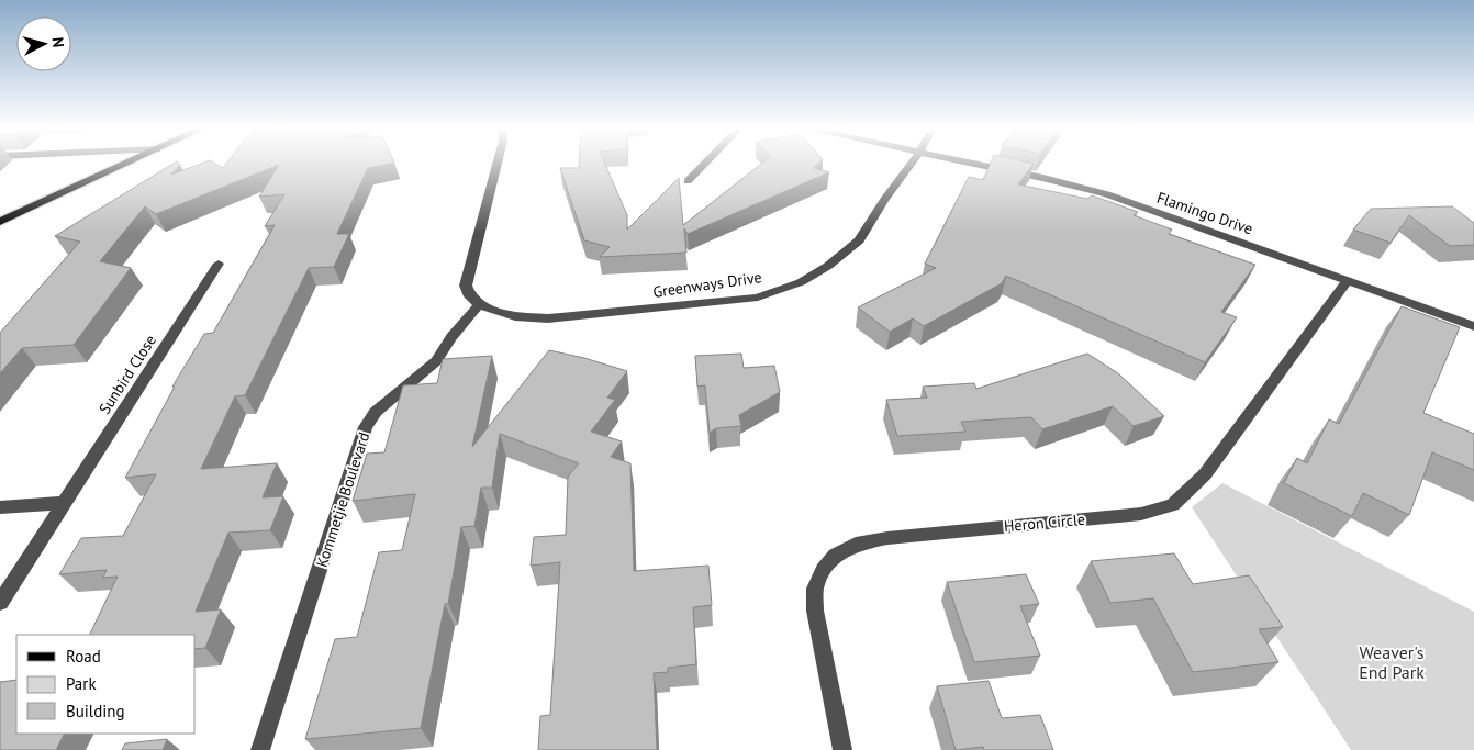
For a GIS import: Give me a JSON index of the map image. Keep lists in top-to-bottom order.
{
  "streets": {
    "street": [
      "Flamingo Drive",
      "Greenways Drive",
      "Sunbird Close",
      "Kommetjie Boulevard",
      "Heron Circle"
    ]
  },
  "crossings": [
    ["Flamingo Drive", "Heron Circle"],
    ["Greenways Drive", "Kommetjie Boulevard"]
  ],
  "parks": ["Weaver's End Park"],
  "legend": ["Road", "Park", "Building"],
  "north": "right"
}
